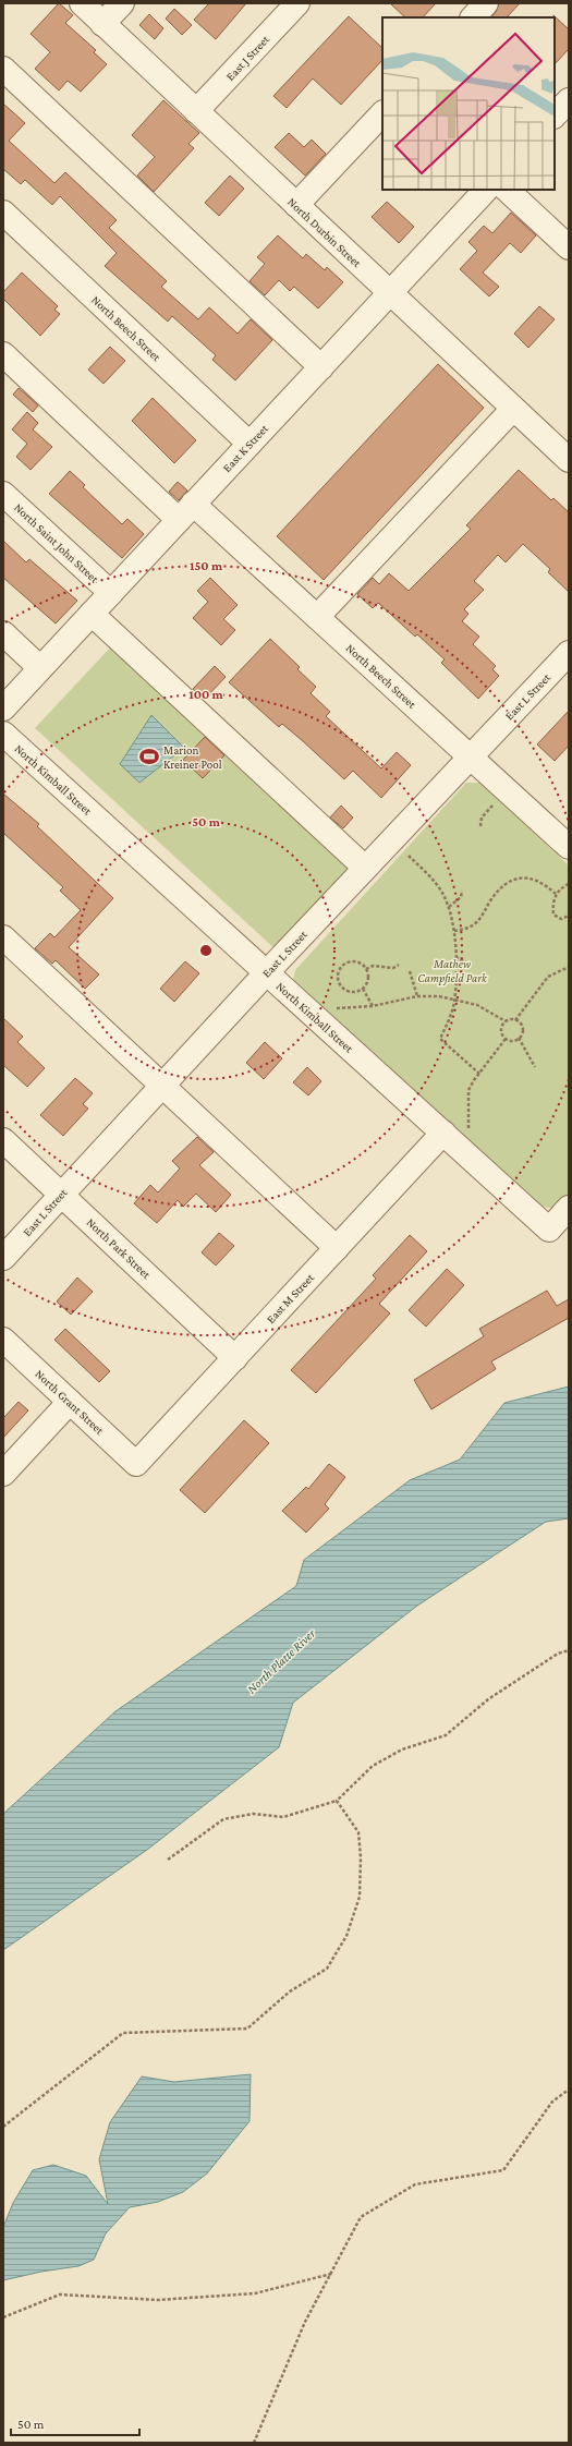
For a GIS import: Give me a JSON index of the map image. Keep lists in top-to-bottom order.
{
  "streets": {
    "street": [
      "East J Street",
      "North Durbin Street",
      "North Beech Street",
      "East K Street",
      "North Saint John Street",
      "East L Street",
      "North Kimball Street",
      "North Park Street",
      "East M Street",
      "North Grant Street"
    ]
  },
  "crossings": [
    ["East J Street", "North Durbin Street"],
    ["North Durbin Street", "East K Street"],
    ["North Beech Street", "East K Street"],
    ["North Beech Street", "East L Street"],
    ["East K Street", "North Saint John Street"],
    ["East L Street", "North Kimball Street"],
    ["East L Street", "North Park Street"],
    ["North Kimball Street", "East M Street"],
    ["North Park Street", "East M Street"],
    ["East M Street", "North Grant Street"]
  ],
  "water": ["North Platte River"],
  "parks": ["Mathew Campfield Park"],
  "places": {
    "sports": ["Marion Kreiner Pool"]
  },
  "scale_bar": "50 m",
  "rings": ["150 m", "100 m", "50 m"]
}
